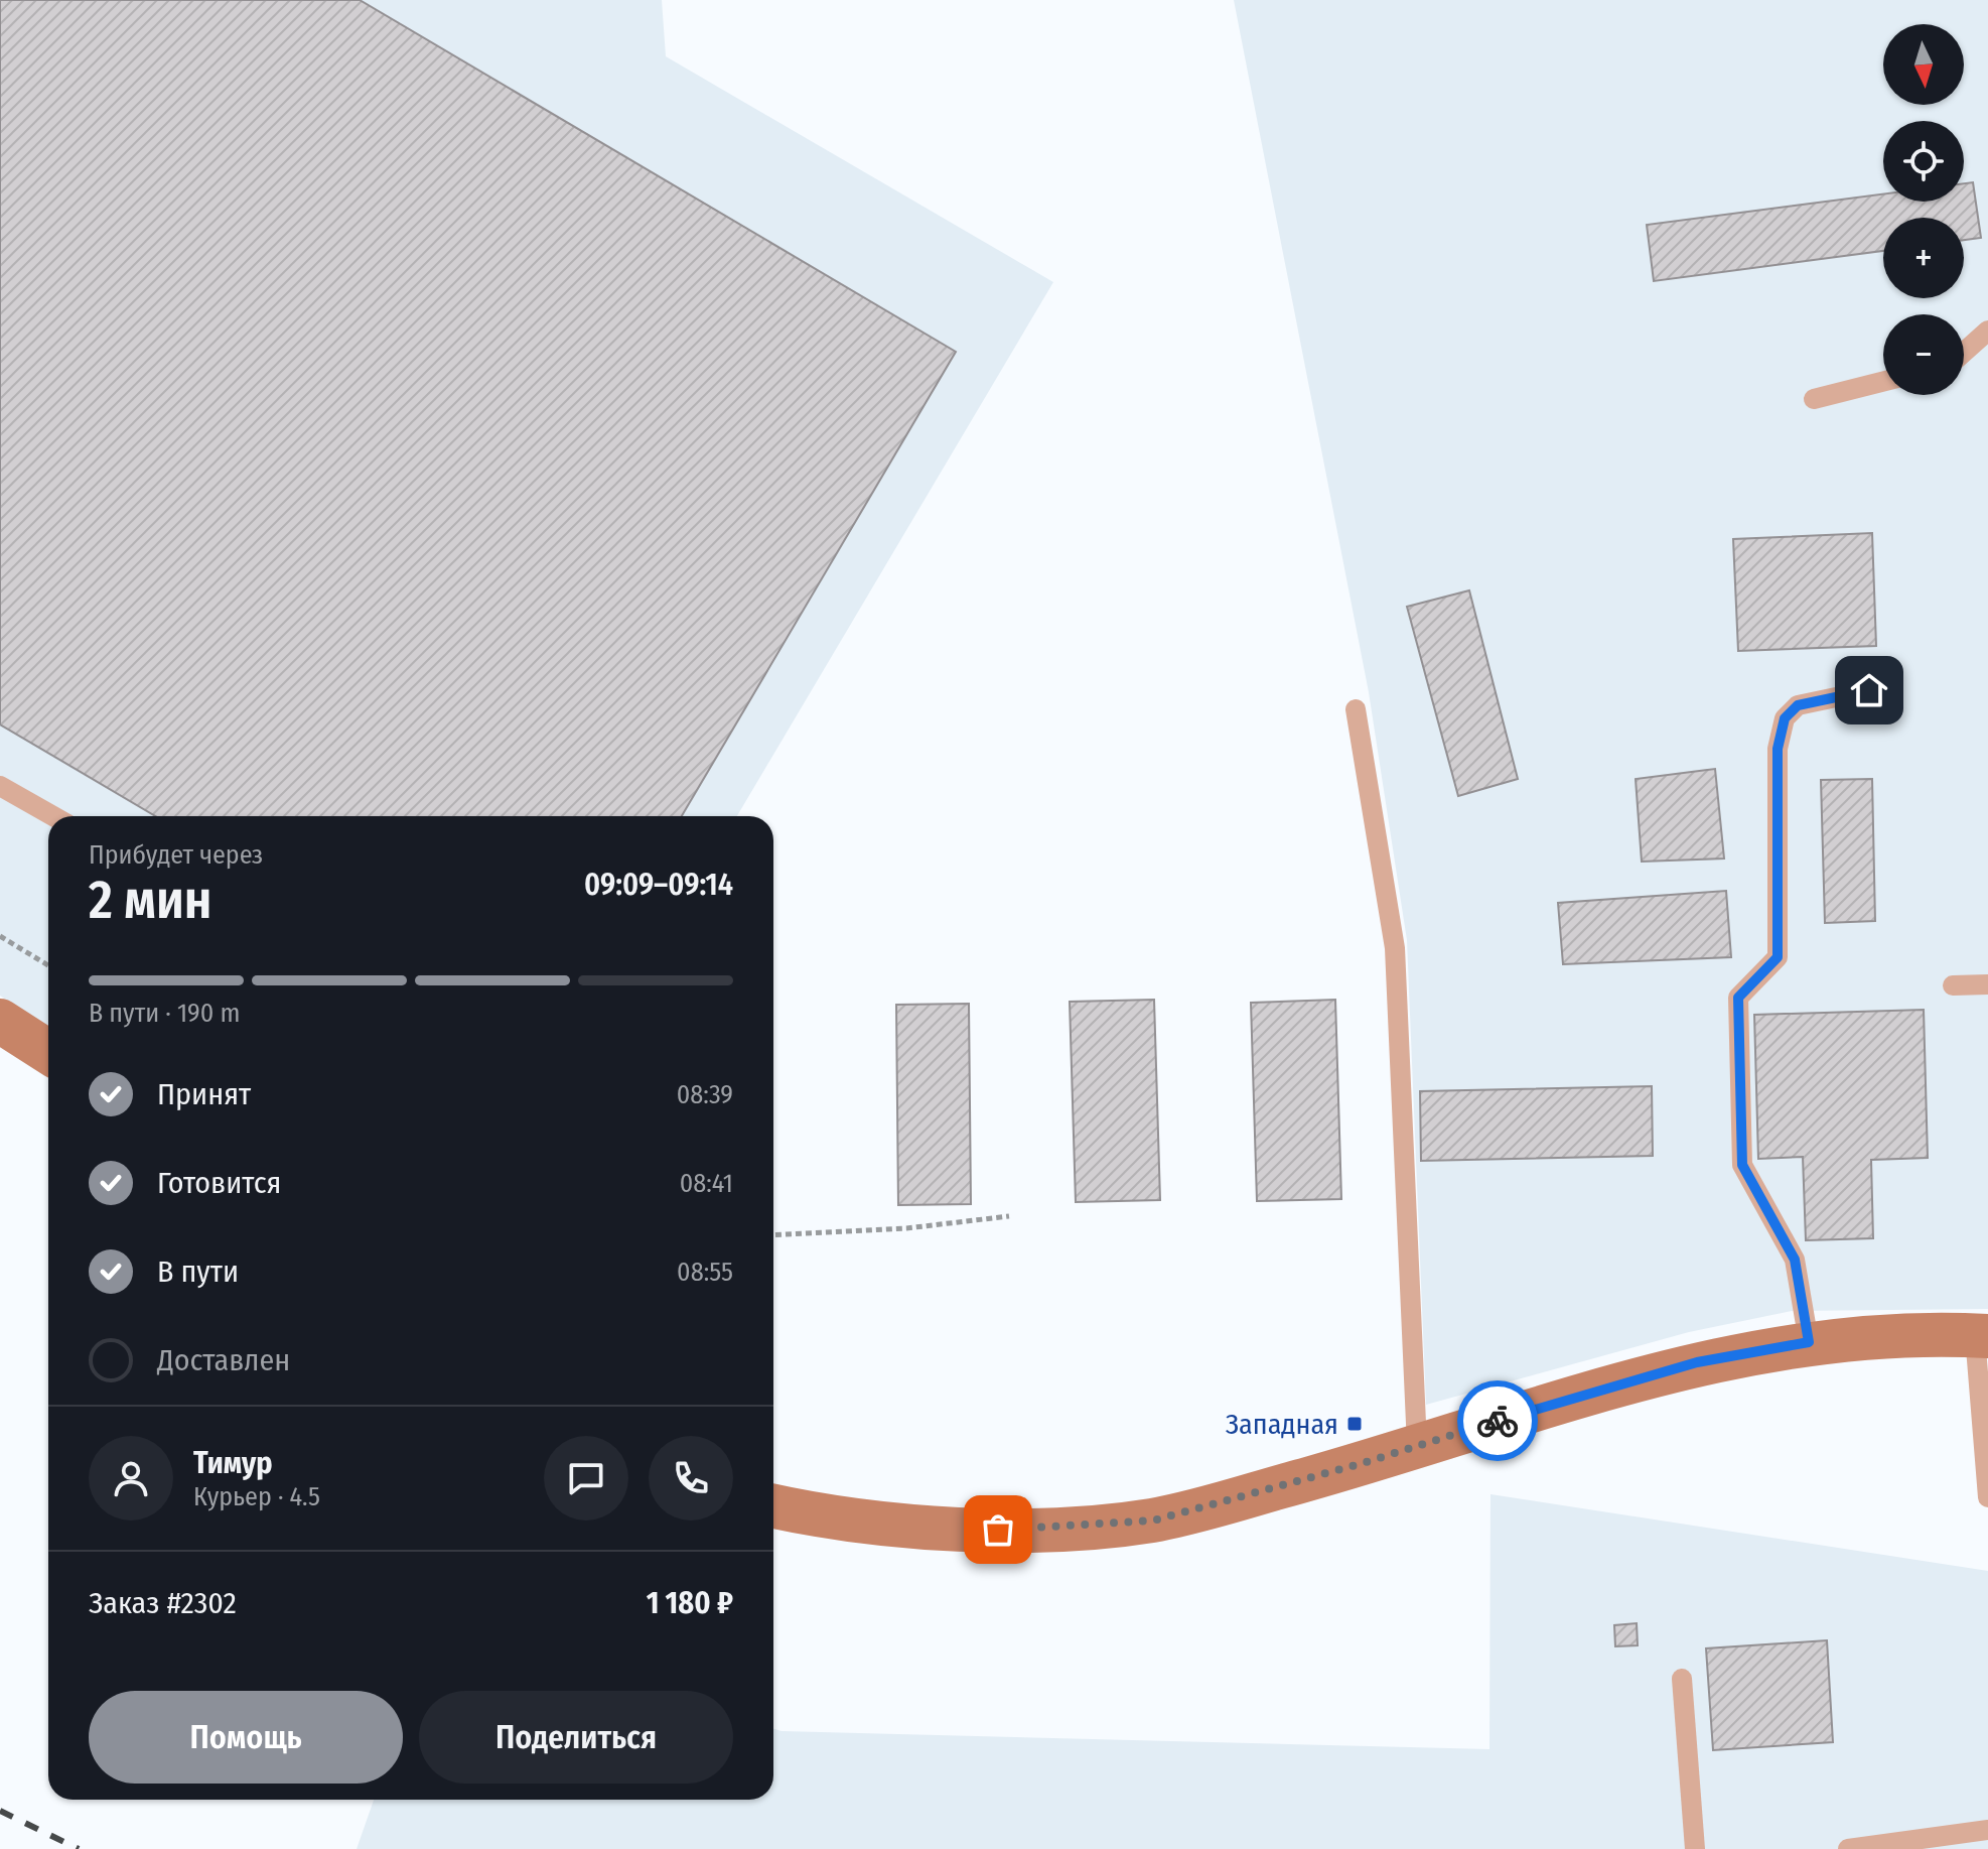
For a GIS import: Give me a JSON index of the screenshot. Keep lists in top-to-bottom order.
{
  "places": {
    "transit": ["Западная"]
  },
  "north": "bottom",
  "page": {
    "map_buttons": ["+", "−"],
    "heading": ["2 мин", "Прибудет через", "09:09–09:14"],
    "panel": [
      "Тимур",
      "Курьер · 4.5",
      "Заказ #2302",
      "1 180 ₽"
    ],
    "bar": "В пути · 190 m",
    "list": [
      ["Принят", "08:39"],
      ["Готовится", "08:41"],
      ["В пути", "08:55"],
      "Доставлен"
    ],
    "buttons": ["Помощь", "Поделиться"]
  }
}
